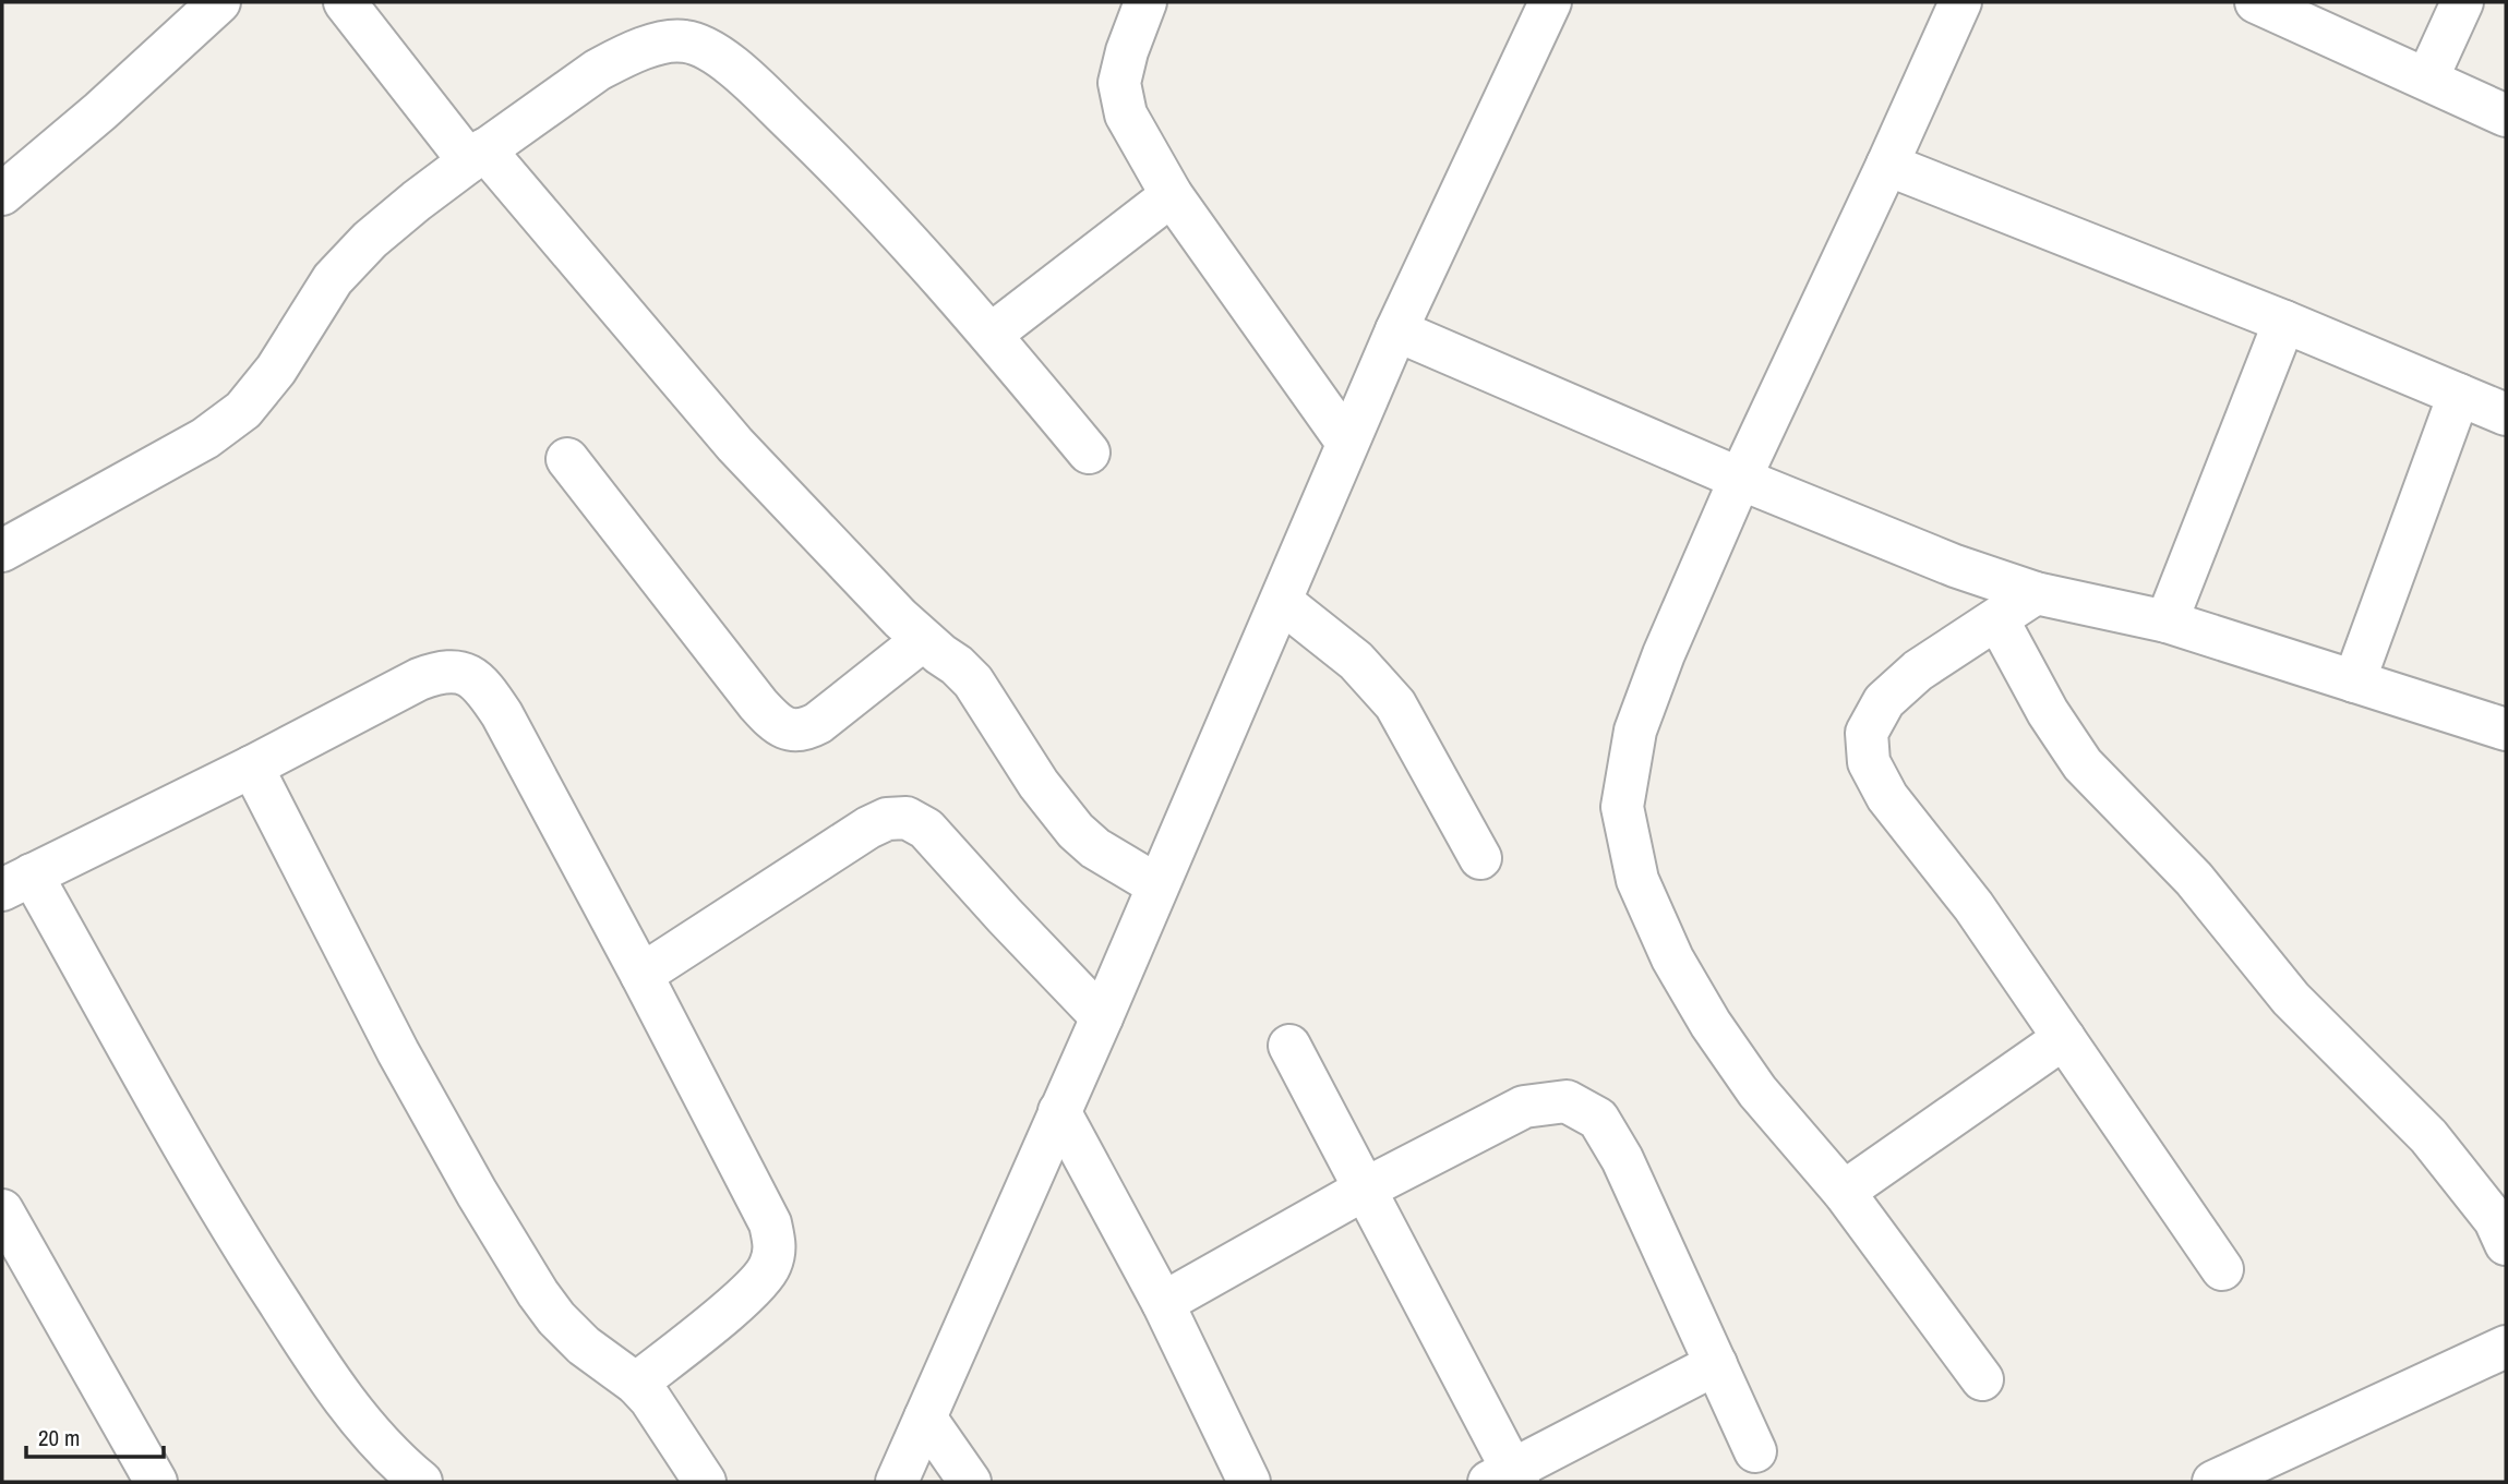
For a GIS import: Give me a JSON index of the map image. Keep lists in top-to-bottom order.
{
  "scale_bar": "20 m"
}
